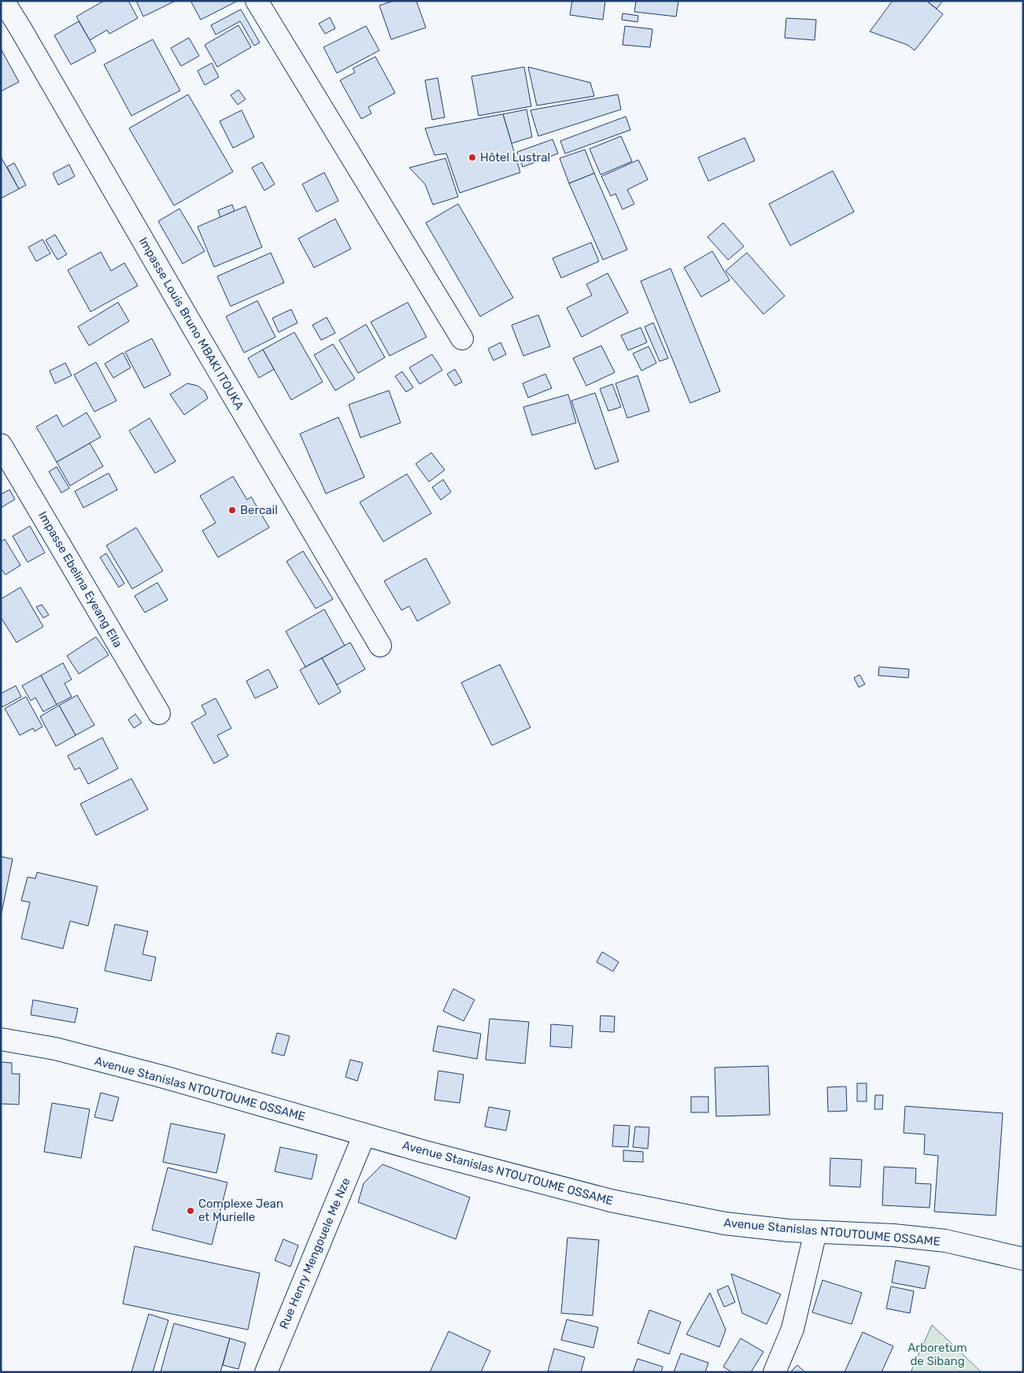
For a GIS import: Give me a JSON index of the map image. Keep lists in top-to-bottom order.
{
  "streets": {
    "street": [
      "Impasse Louis Bruno MBAKI ITOUKA",
      "Impasse Ebelina Eyeang Ella",
      "Avenue Stanislas NTOUTOUME OSSAME",
      "Rue Henry Mengouele Me Nze"
    ]
  },
  "crossings": [
    ["Avenue Stanislas NTOUTOUME OSSAME", "Rue Henry Mengouele Me Nze"]
  ],
  "parks": ["Arboretum de Sibang"],
  "places": ["Hôtel Lustral", "Bercail", "Complexe Jean et Murielle"]
}
